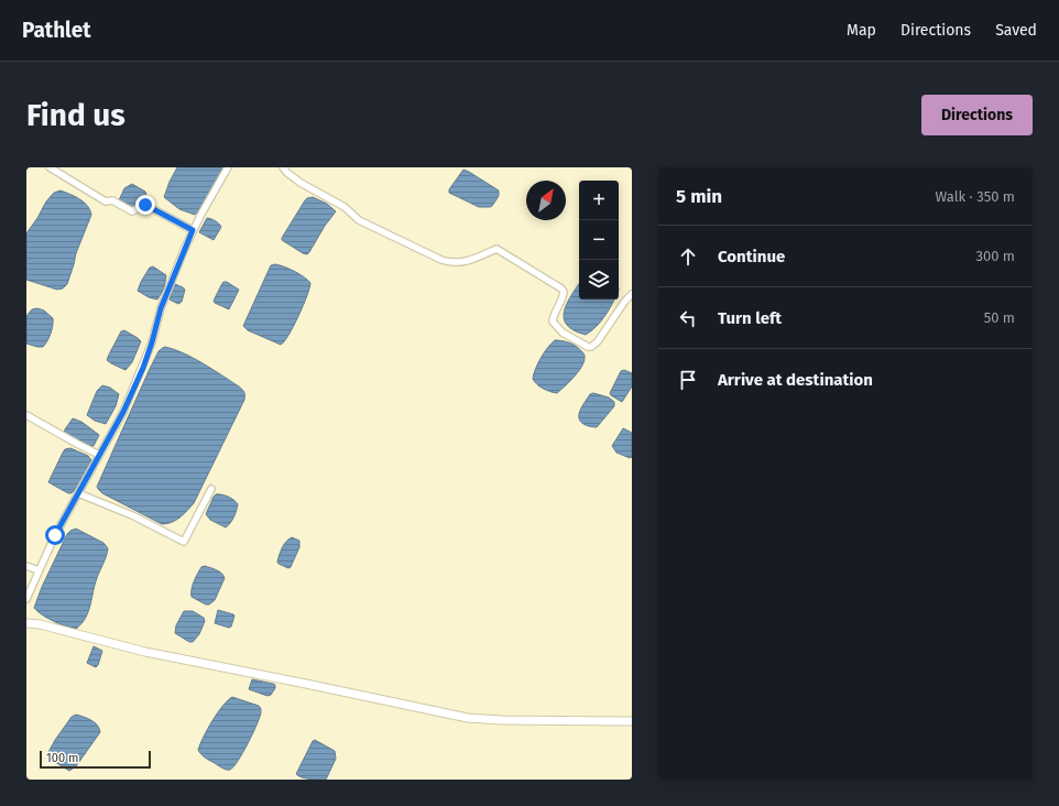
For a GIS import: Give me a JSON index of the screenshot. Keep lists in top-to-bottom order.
{
  "scale_bar": "100 m",
  "north": "top right",
  "page": {
    "header": "Pathlet",
    "nav": ["Map", "Directions", "Saved"],
    "buttons": "Directions",
    "title": "Find us",
    "heading": ["5 min", "Walk · 350 m"],
    "map_buttons": ["+", "−"],
    "list": [
      ["Continue", "300 m"],
      ["Turn left", "50 m"],
      "Arrive at destination"
    ],
    "scale": "100 m"
  }
}
